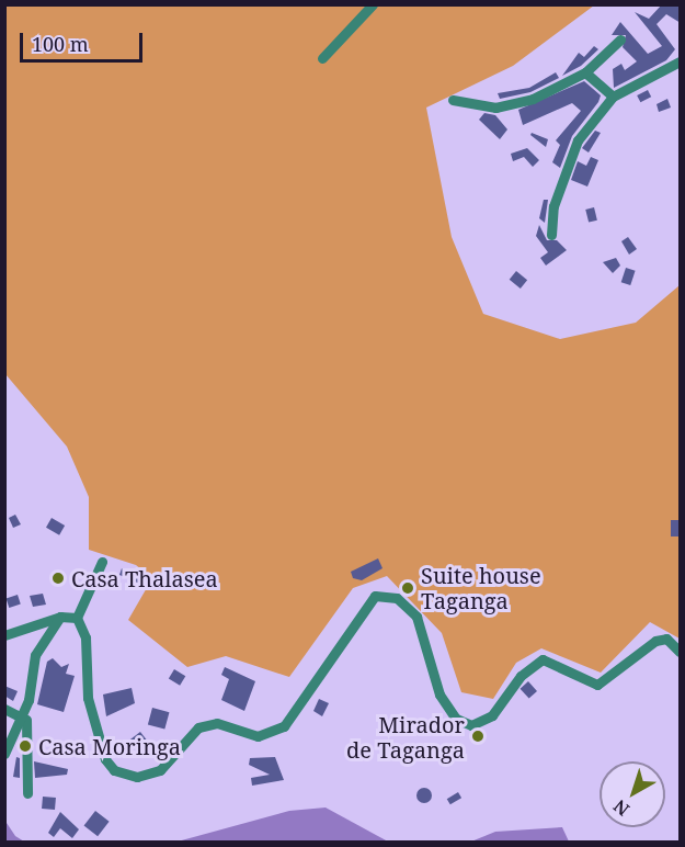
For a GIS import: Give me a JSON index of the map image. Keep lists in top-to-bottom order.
{
  "places": [
    "Casa Thalasea",
    "Suite house Taganga",
    "Mirador de Taganga",
    "Casa Moringa"
  ],
  "scale_bar": "100 m",
  "north": "bottom left"
}
